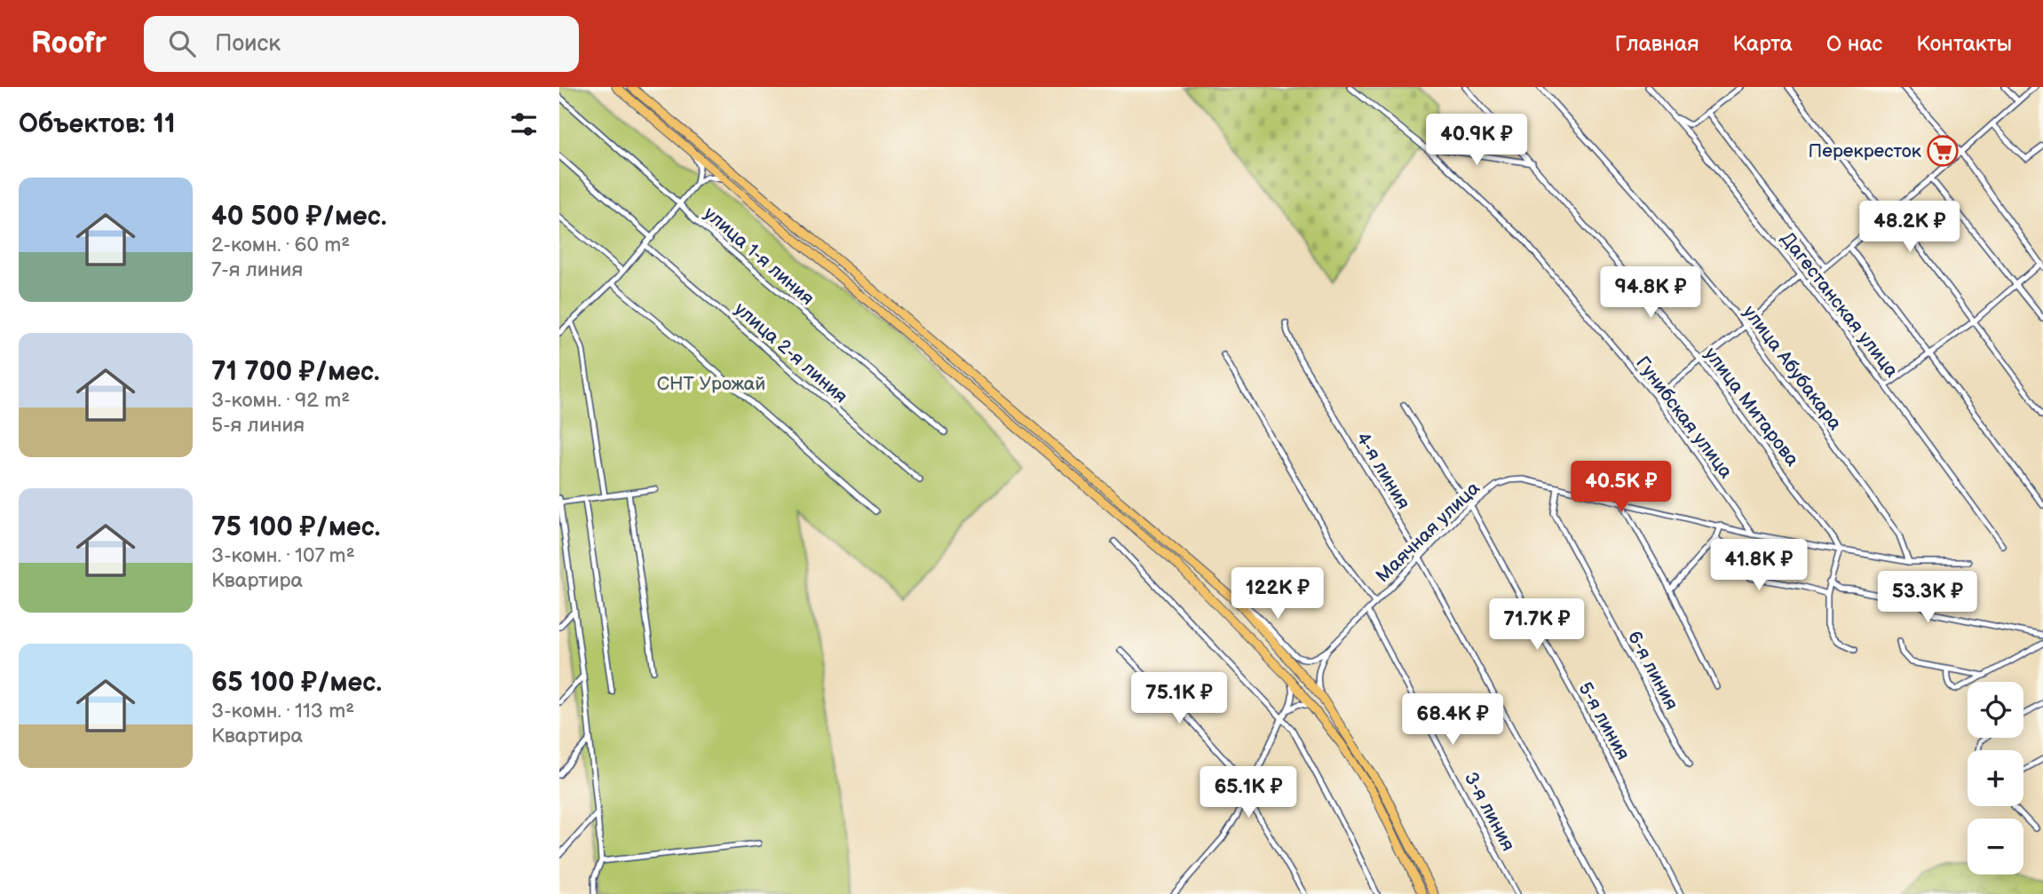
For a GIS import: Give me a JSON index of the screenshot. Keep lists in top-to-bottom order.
{
  "streets": {
    "street": [
      "улица 1-я линия",
      "Дагестанская улица",
      "улица 2-я линия",
      "улица Абубакара",
      "улица Митарова",
      "Гунибская улица",
      "4-я линия",
      "Маячная улица",
      "6-я линия",
      "5-я линия",
      "3-я линия"
    ]
  },
  "crossings": [
    ["улица Абубакара", "Маячная улица"],
    ["улица Митарова", "Маячная улица"],
    ["Гунибская улица", "Маячная улица"],
    ["4-я линия", "Маячная улица"],
    ["Маячная улица", "6-я линия"],
    ["Маячная улица", "5-я линия"],
    ["Маячная улица", "3-я линия"]
  ],
  "parks": ["СНТ Урожай"],
  "places": {
    "supermarket": ["Перекресток"]
  },
  "page": {
    "header": "Roofr",
    "search": "Поиск",
    "nav": [
      "Главная",
      "Карта",
      "О нас",
      "Контакты"
    ],
    "heading": "Объектов: 11",
    "price": [
      "40.9K ₽",
      "48.2K ₽",
      "94.8K ₽",
      "40.5K ₽",
      "41.8K ₽",
      "122K ₽",
      "53.3K ₽",
      "71.7K ₽",
      "75.1K ₽",
      "68.4K ₽",
      "65.1K ₽"
    ],
    "list": [
      {
        "name": "40 500 ₽/мес.",
        "note": "2-комн. · 60 m² · 7-я линия"
      },
      {
        "name": "71 700 ₽/мес.",
        "note": "3-комн. · 92 m² · 5-я линия"
      },
      {
        "name": "75 100 ₽/мес.",
        "note": "3-комн. · 107 m² · Квартира"
      },
      {
        "name": "65 100 ₽/мес.",
        "note": "3-комн. · 113 m² · Квартира"
      }
    ],
    "map_buttons": ["+", "−"]
  }
}
